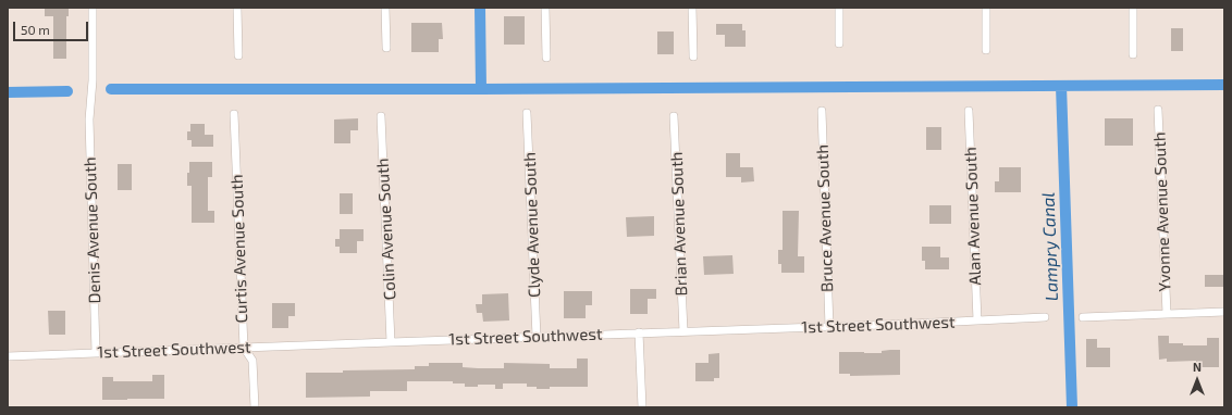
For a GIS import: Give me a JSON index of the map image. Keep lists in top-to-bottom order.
{
  "streets": {
    "street": [
      "Yvonne Avenue South",
      "Alan Avenue South",
      "Bruce Avenue South",
      "Brian Avenue South",
      "Clyde Avenue South",
      "Colin Avenue South",
      "Denis Avenue South",
      "Curtis Avenue South",
      "1st Street Southwest"
    ]
  },
  "crossings": [
    ["Alan Avenue South", "1st Street Southwest"],
    ["Bruce Avenue South", "1st Street Southwest"],
    ["Brian Avenue South", "1st Street Southwest"],
    ["Clyde Avenue South", "1st Street Southwest"],
    ["Colin Avenue South", "1st Street Southwest"],
    ["Denis Avenue South", "1st Street Southwest"],
    ["Curtis Avenue South", "1st Street Southwest"]
  ],
  "water": ["Lampry Canal"],
  "scale_bar": "50 m",
  "north": "top"
}
